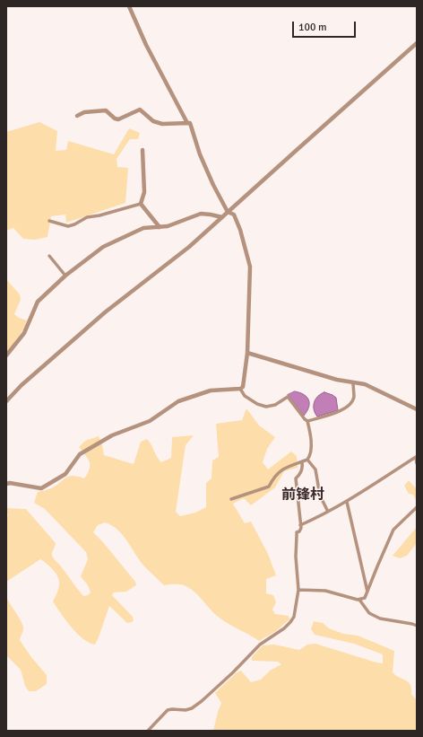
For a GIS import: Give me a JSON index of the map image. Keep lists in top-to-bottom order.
{
  "districts": ["前锋村"],
  "scale_bar": "100 m"
}
